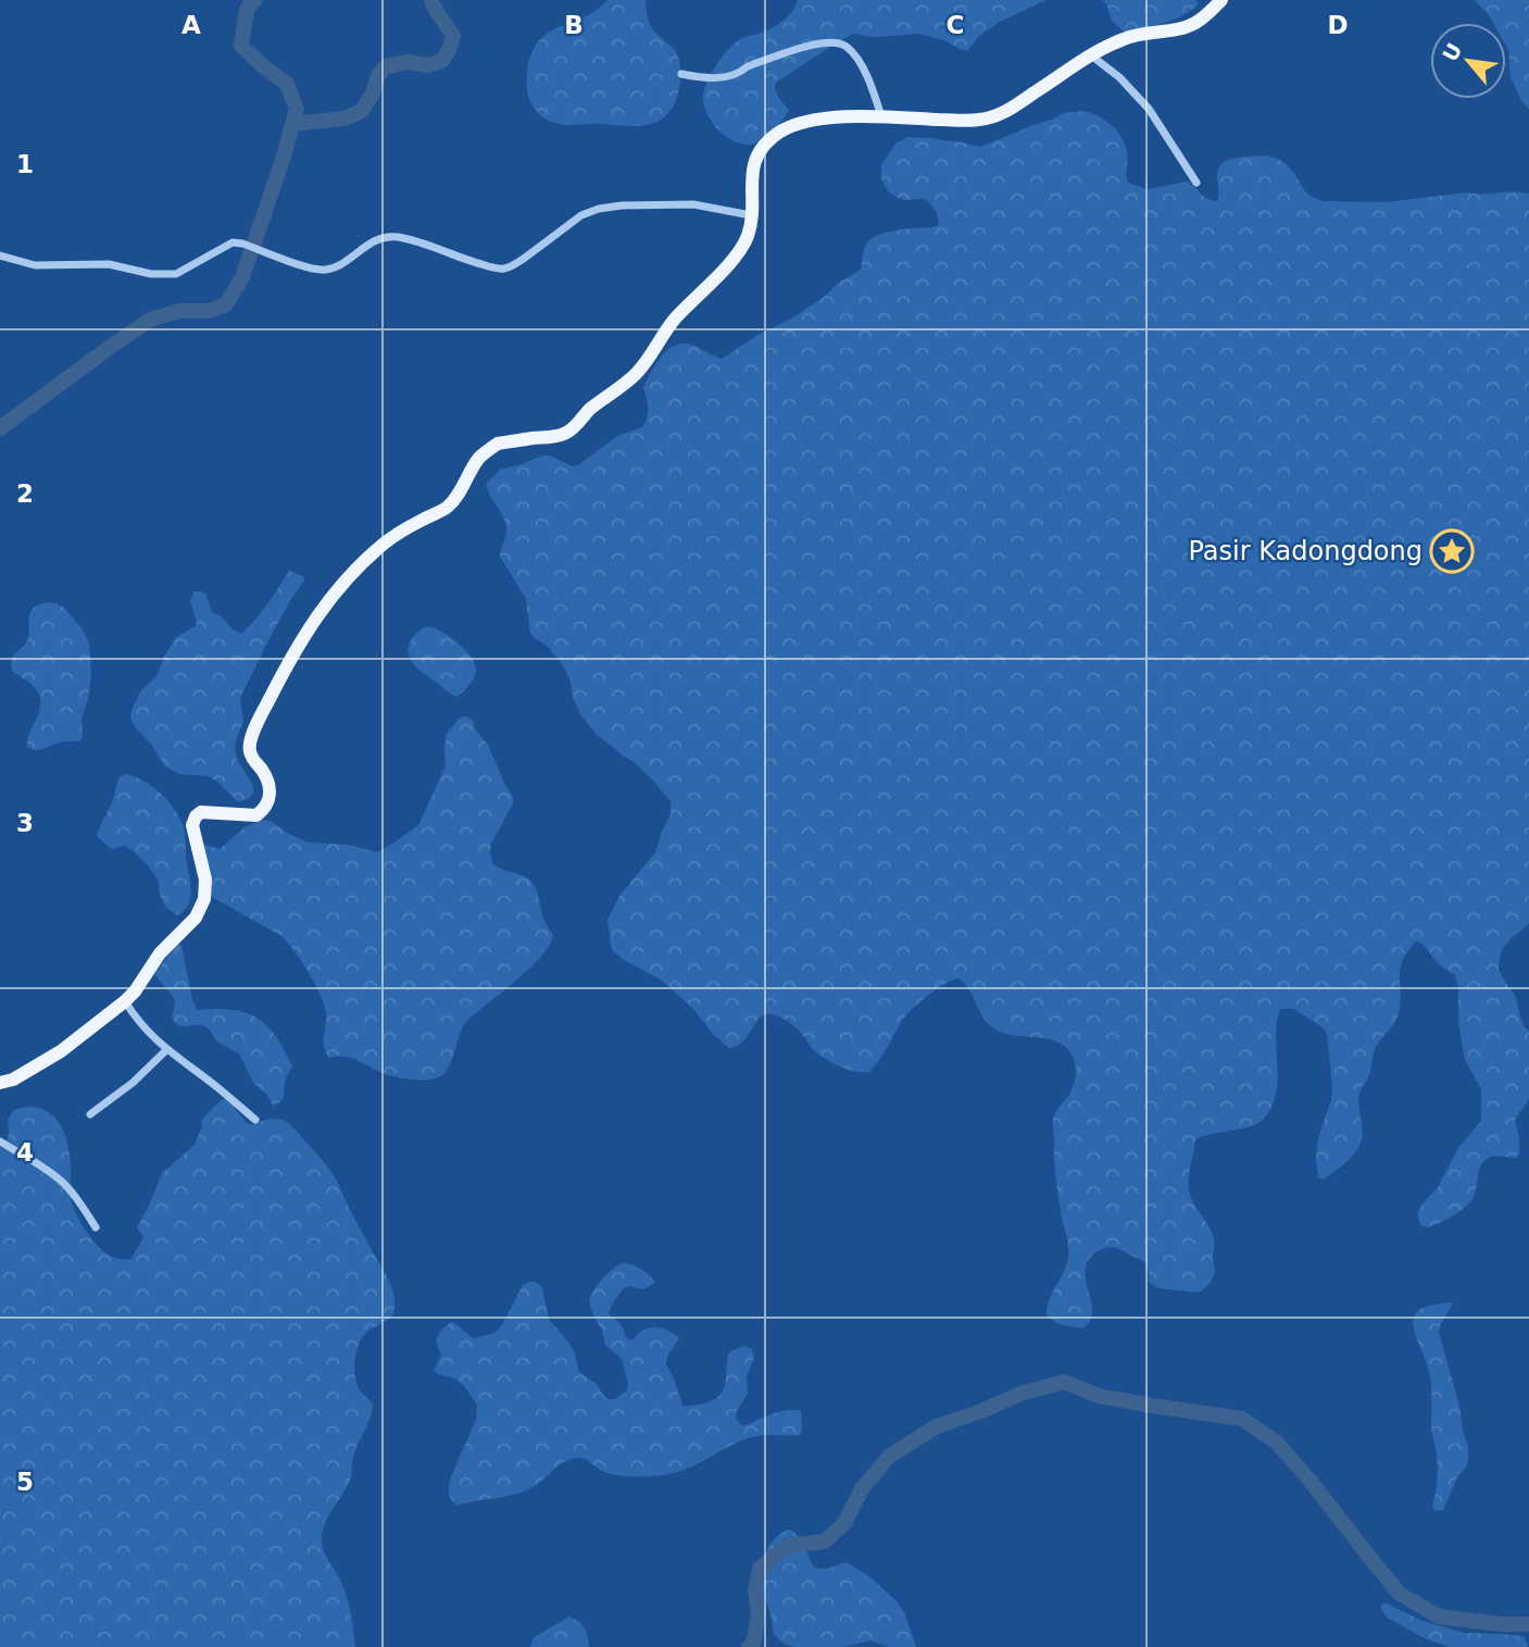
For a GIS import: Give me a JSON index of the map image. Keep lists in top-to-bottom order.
{
  "places": {
    "place": ["Pasir Kadongdong"]
  },
  "north": "top left",
  "grid": {
    "columns": [
      "A",
      "B",
      "C",
      "D"
    ],
    "rows": [
      "1",
      "2",
      "3",
      "4",
      "5"
    ]
  }
}
